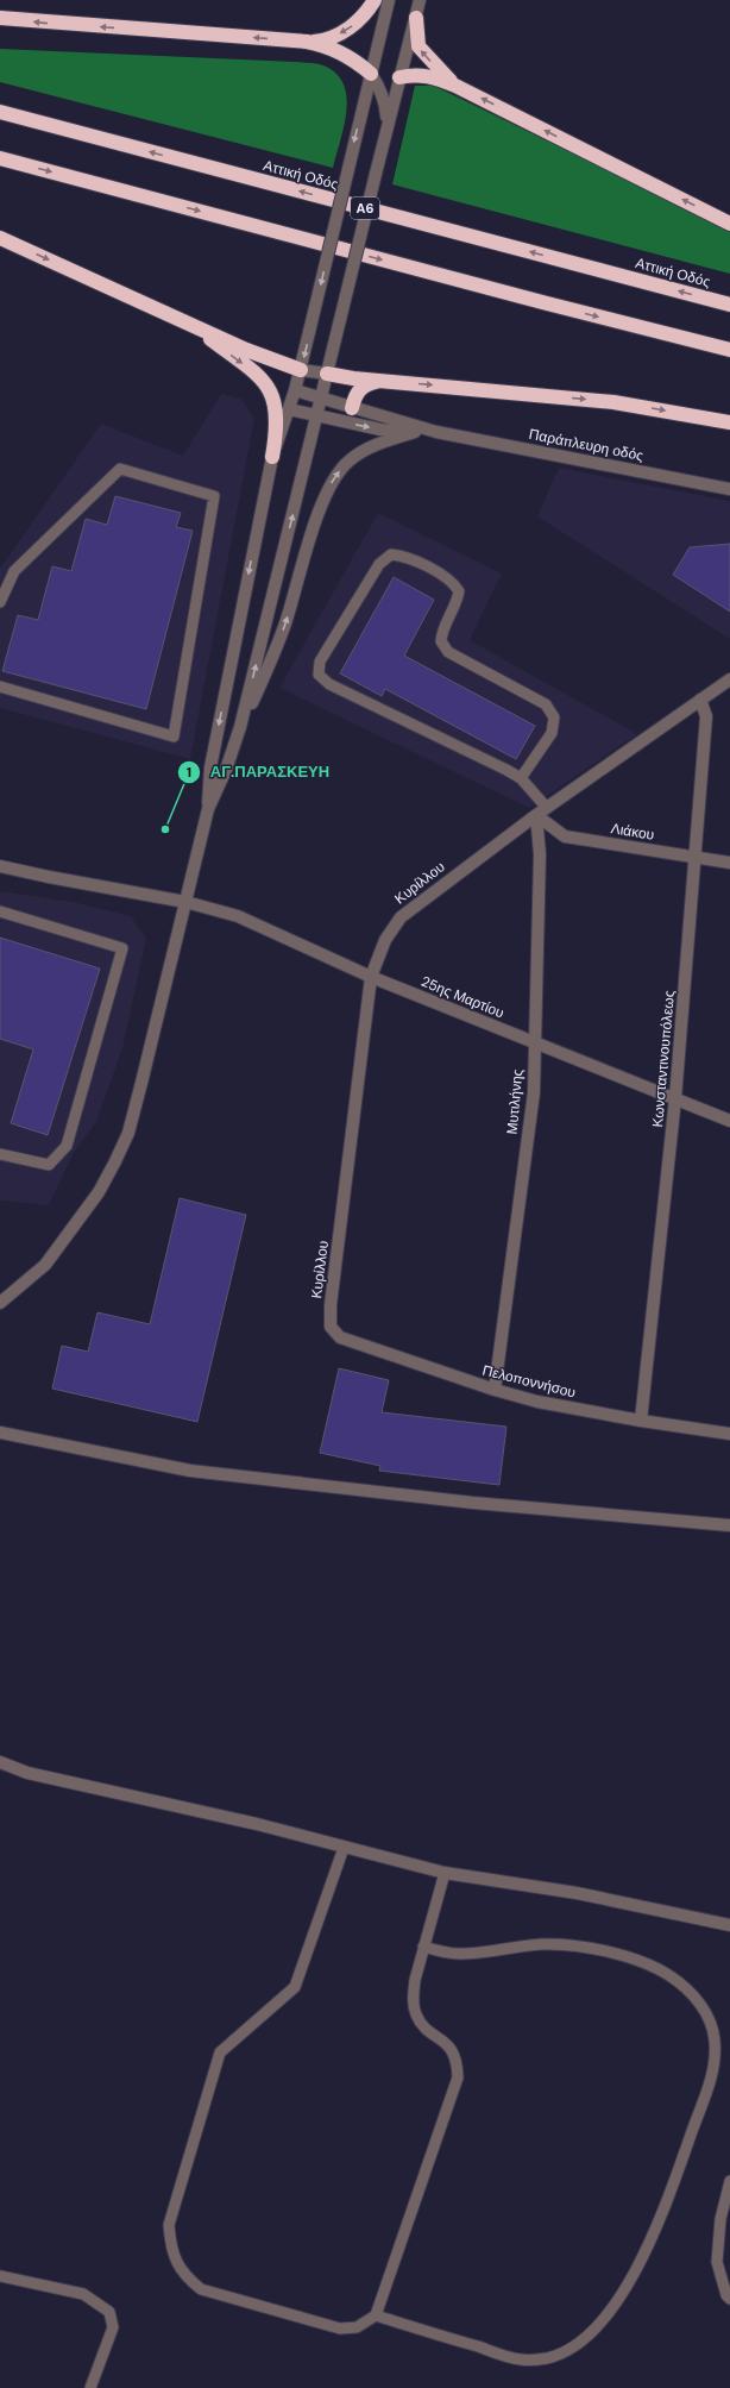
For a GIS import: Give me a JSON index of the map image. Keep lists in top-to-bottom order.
{
  "streets": {
    "highway": ["Αττική Οδός", "Α6"],
    "street": [
      "Παράπλευρη οδός",
      "Λιάκου",
      "Κυρίλλου",
      "25ης Μαρτίου",
      "Κωνσταντινουπόλεως",
      "Μυτιλήνης",
      "Πελοποννήσου"
    ]
  },
  "crossings": [
    ["Λιάκου", "Κυρίλλου"],
    ["Λιάκου", "Κωνσταντινουπόλεως"],
    ["Λιάκου", "Μυτιλήνης"],
    ["Κυρίλλου", "25ης Μαρτίου"],
    ["Κυρίλλου", "Κωνσταντινουπόλεως"],
    ["Κυρίλλου", "Μυτιλήνης"],
    ["Κυρίλλου", "Πελοποννήσου"],
    ["25ης Μαρτίου", "Κωνσταντινουπόλεως"],
    ["25ης Μαρτίου", "Μυτιλήνης"],
    ["Κωνσταντινουπόλεως", "Πελοποννήσου"],
    ["Μυτιλήνης", "Πελοποννήσου"]
  ],
  "places": ["ΑΓ.ΠΑΡΑΣΚΕΥΗ"]
}
